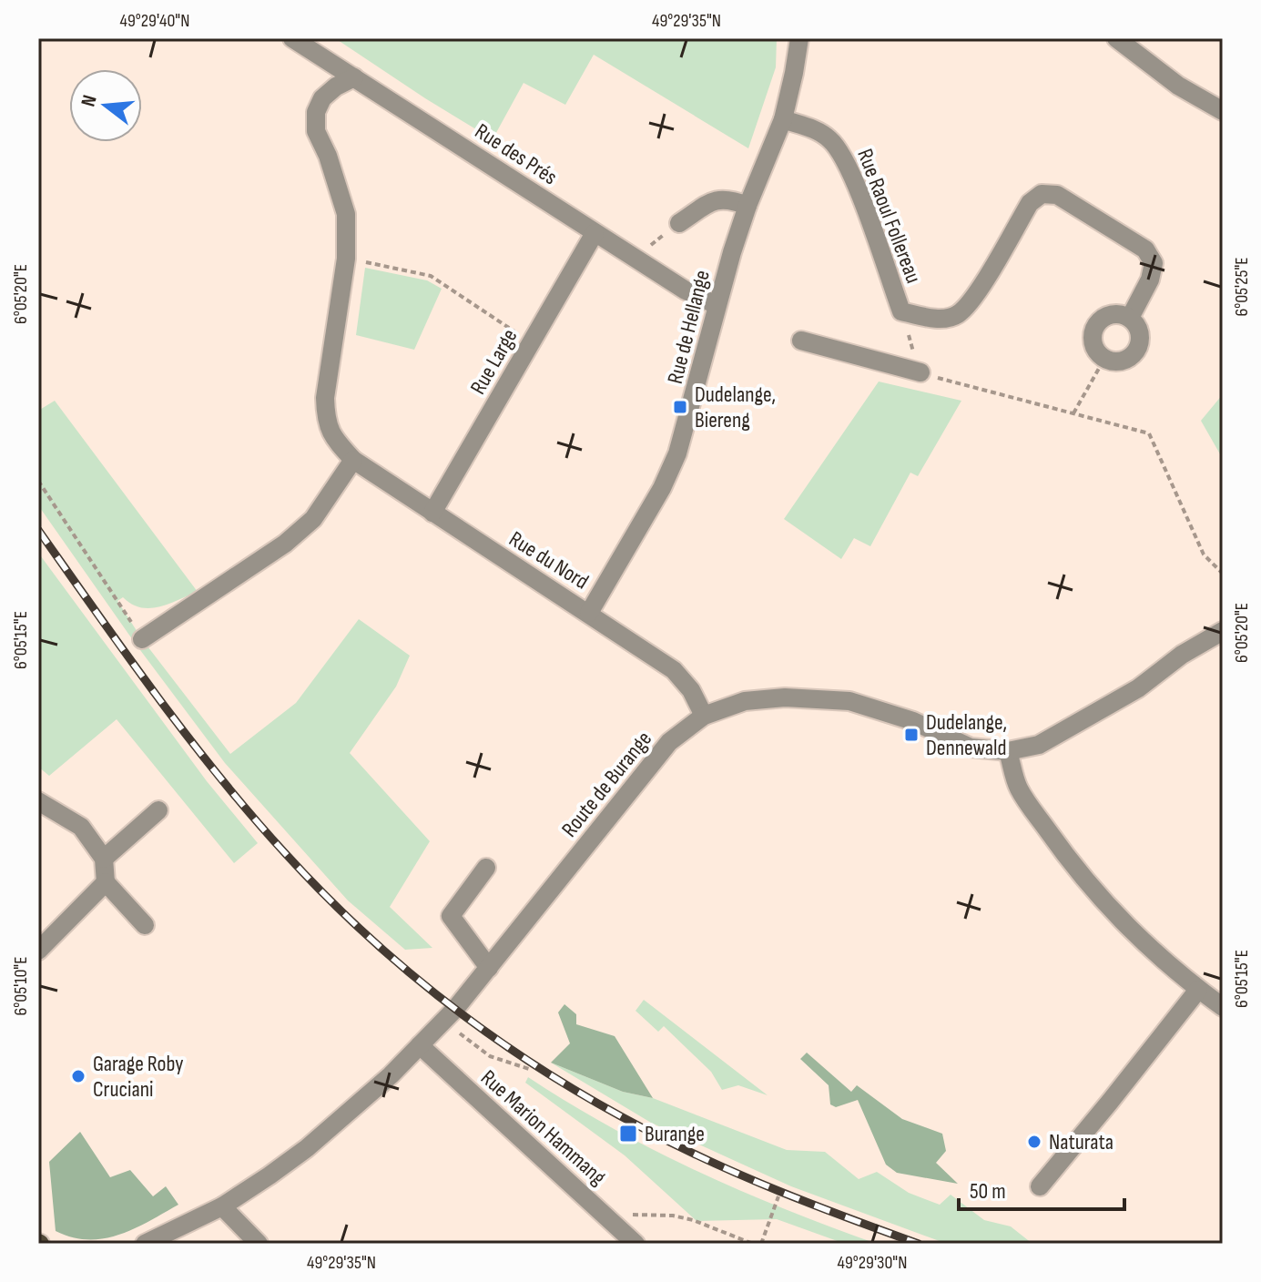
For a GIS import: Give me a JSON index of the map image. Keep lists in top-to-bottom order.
{
  "streets": {
    "street": [
      "Rue des Prés",
      "Rue Raoul Follereau",
      "Rue de Hellange",
      "Rue Large",
      "Rue du Nord",
      "Route de Burange",
      "Rue Marion Hammang"
    ]
  },
  "crossings": [
    ["Rue des Prés", "Rue de Hellange"],
    ["Rue des Prés", "Rue Large"],
    ["Rue des Prés", "Rue du Nord"],
    ["Rue Raoul Follereau", "Rue de Hellange"],
    ["Rue de Hellange", "Rue du Nord"],
    ["Rue Large", "Rue du Nord"],
    ["Rue du Nord", "Route de Burange"],
    ["Route de Burange", "Rue Marion Hammang"]
  ],
  "places": {
    "transit": ["Dudelange, Biereng", "Dudelange, Dennewald", "Burange"],
    "other": ["Garage Roby Cruciani", "Naturata"]
  },
  "scale_bar": "50 m",
  "north": "left",
  "coordinates": [
    "49°29'40\"N",
    "49°29'35\"N",
    "6°05'25\"E",
    "6°05'20\"E",
    "6°05'15\"E",
    "6°05'10\"E",
    "49°29'30\"N"
  ]
}
